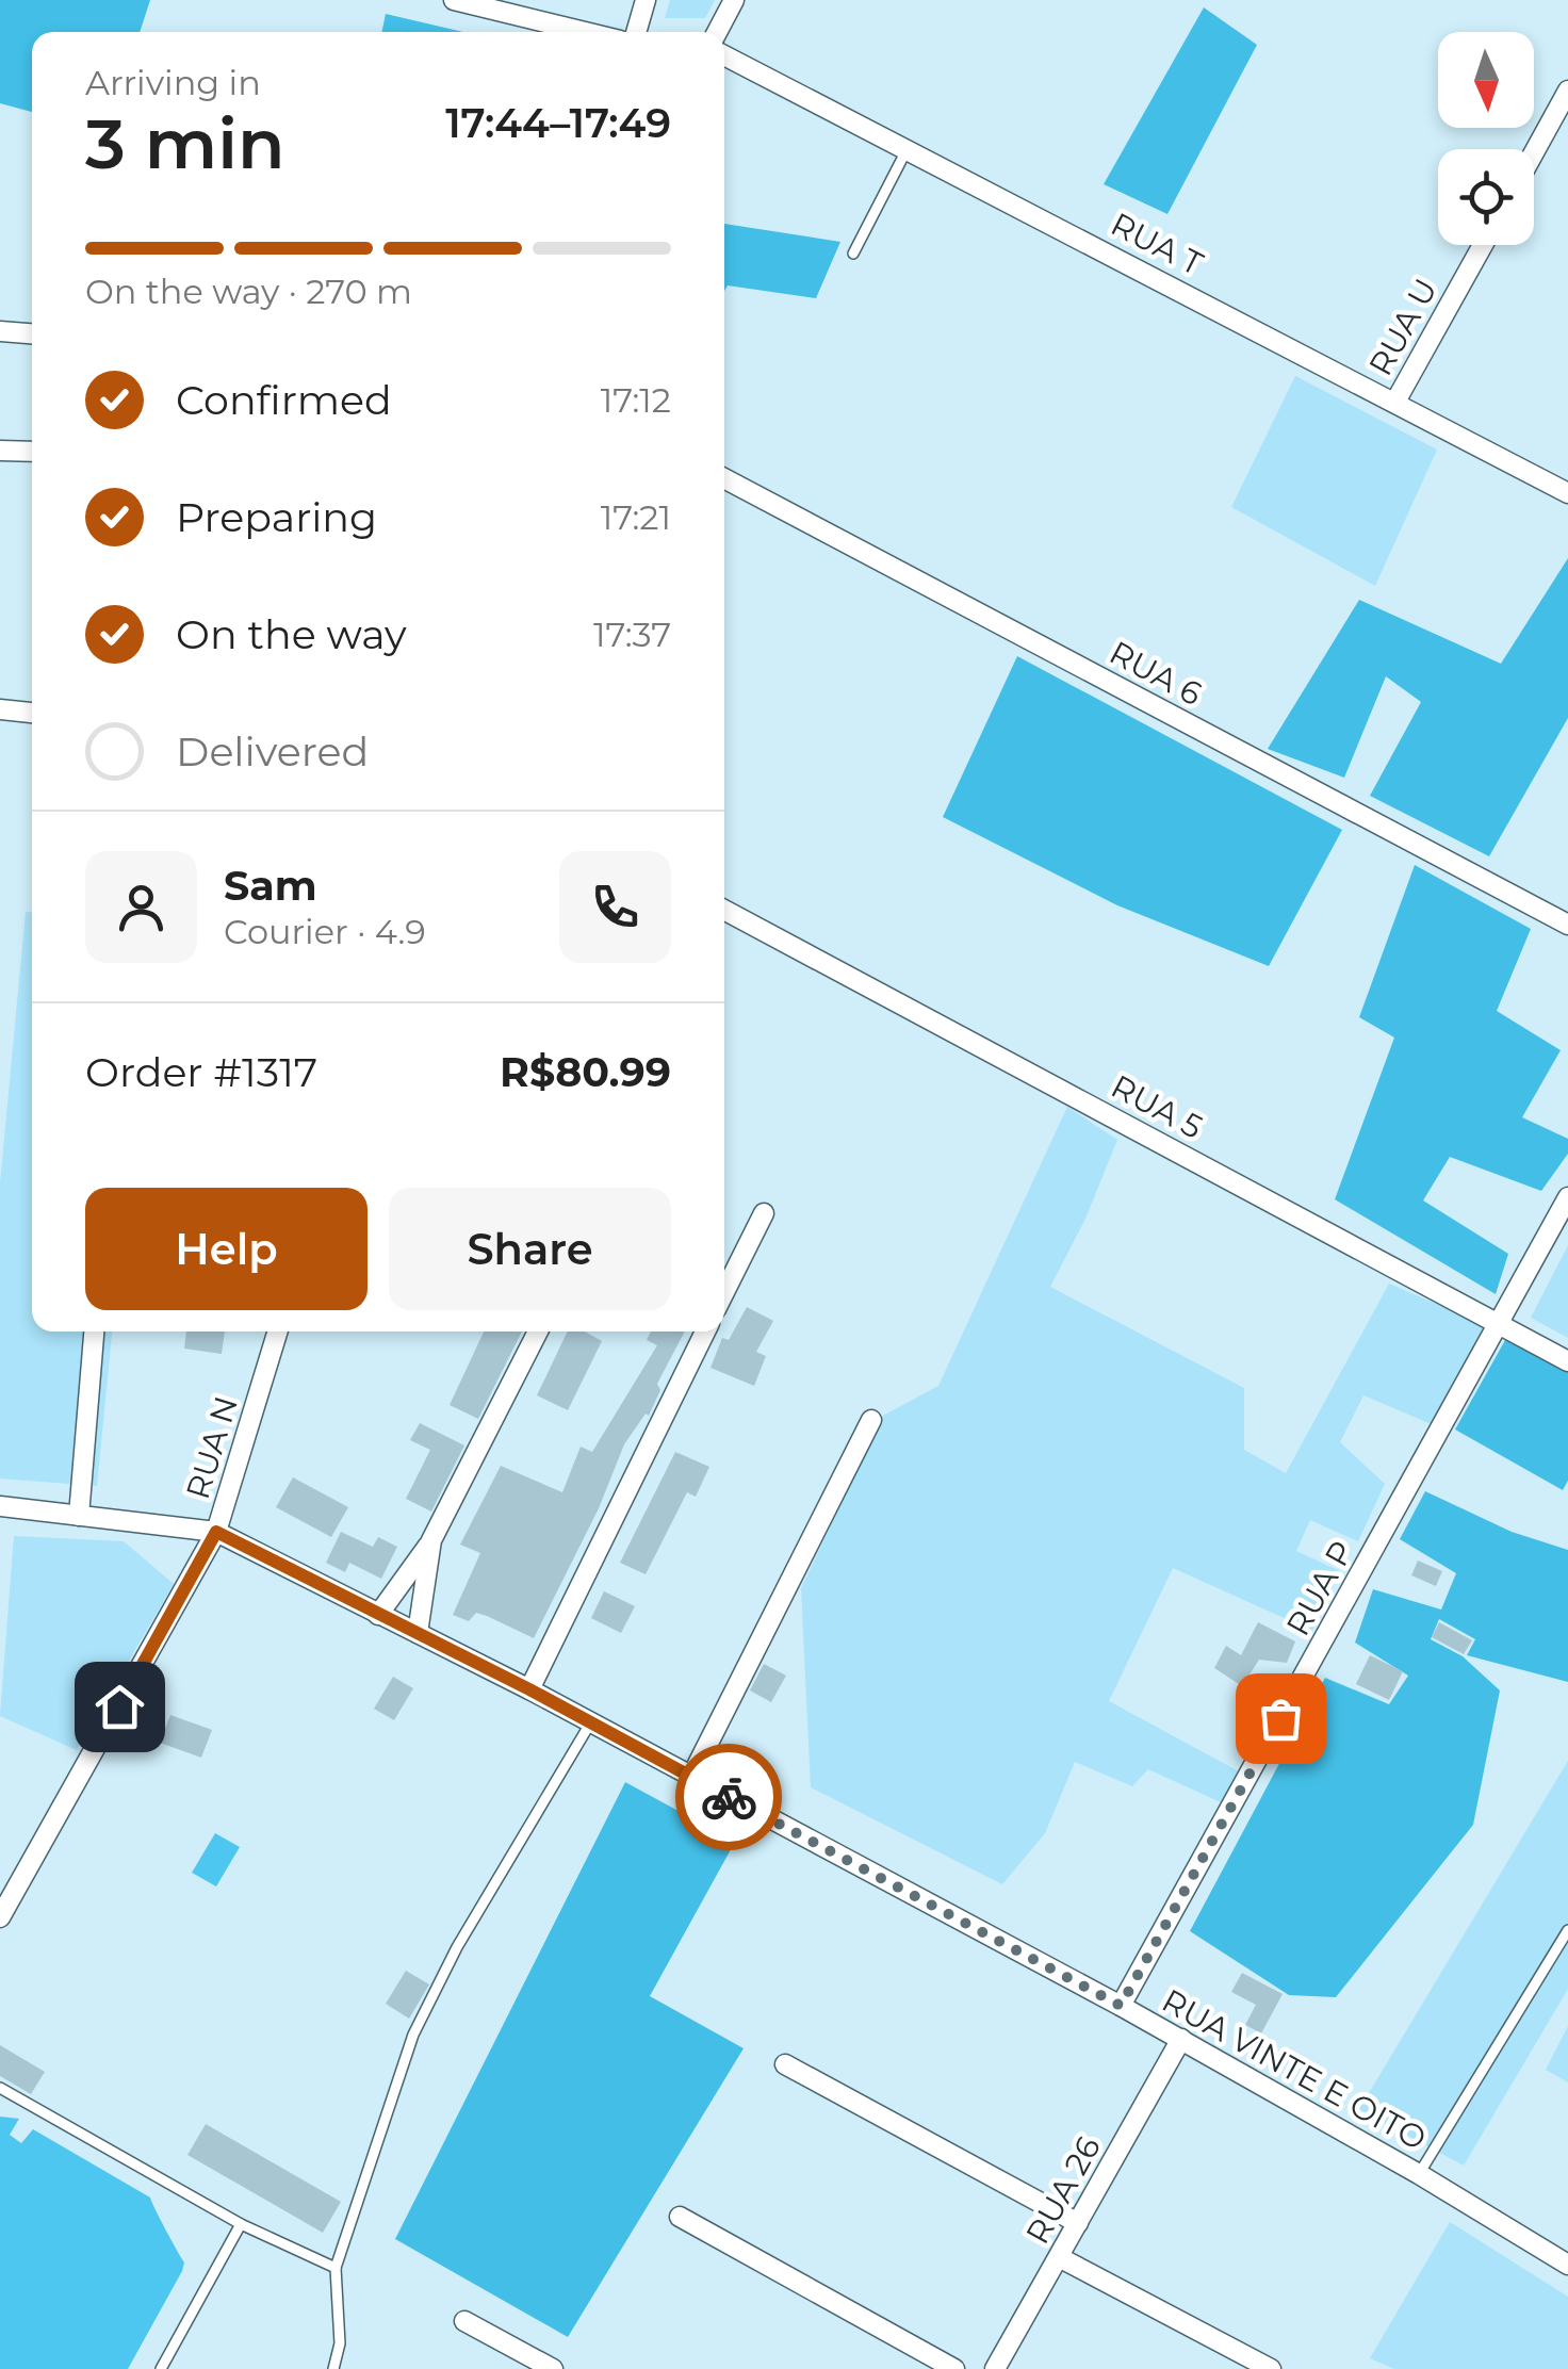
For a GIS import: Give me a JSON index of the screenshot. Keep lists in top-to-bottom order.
{
  "streets": {
    "street": [
      "RUA T",
      "RUA U",
      "RUA 6",
      "RUA 5",
      "RUA N",
      "RUA P",
      "RUA VINTE E OITO",
      "RUA 26"
    ]
  },
  "crossings": [
    ["RUA T", "RUA U"],
    ["RUA 5", "RUA P"],
    ["RUA N", "RUA VINTE E OITO"],
    ["RUA P", "RUA VINTE E OITO"],
    ["RUA VINTE E OITO", "RUA 26"]
  ],
  "north": "bottom",
  "page": {
    "heading": ["3 min", "Arriving in", "17:44–17:49"],
    "panel": [
      "Sam",
      "Courier · 4.9",
      "Order #1317",
      "R$80.99"
    ],
    "bar": "On the way · 270 m",
    "list": [
      ["Confirmed", "17:12"],
      ["Preparing", "17:21"],
      ["On the way", "17:37"],
      "Delivered"
    ],
    "buttons": ["Help", "Share"]
  }
}
